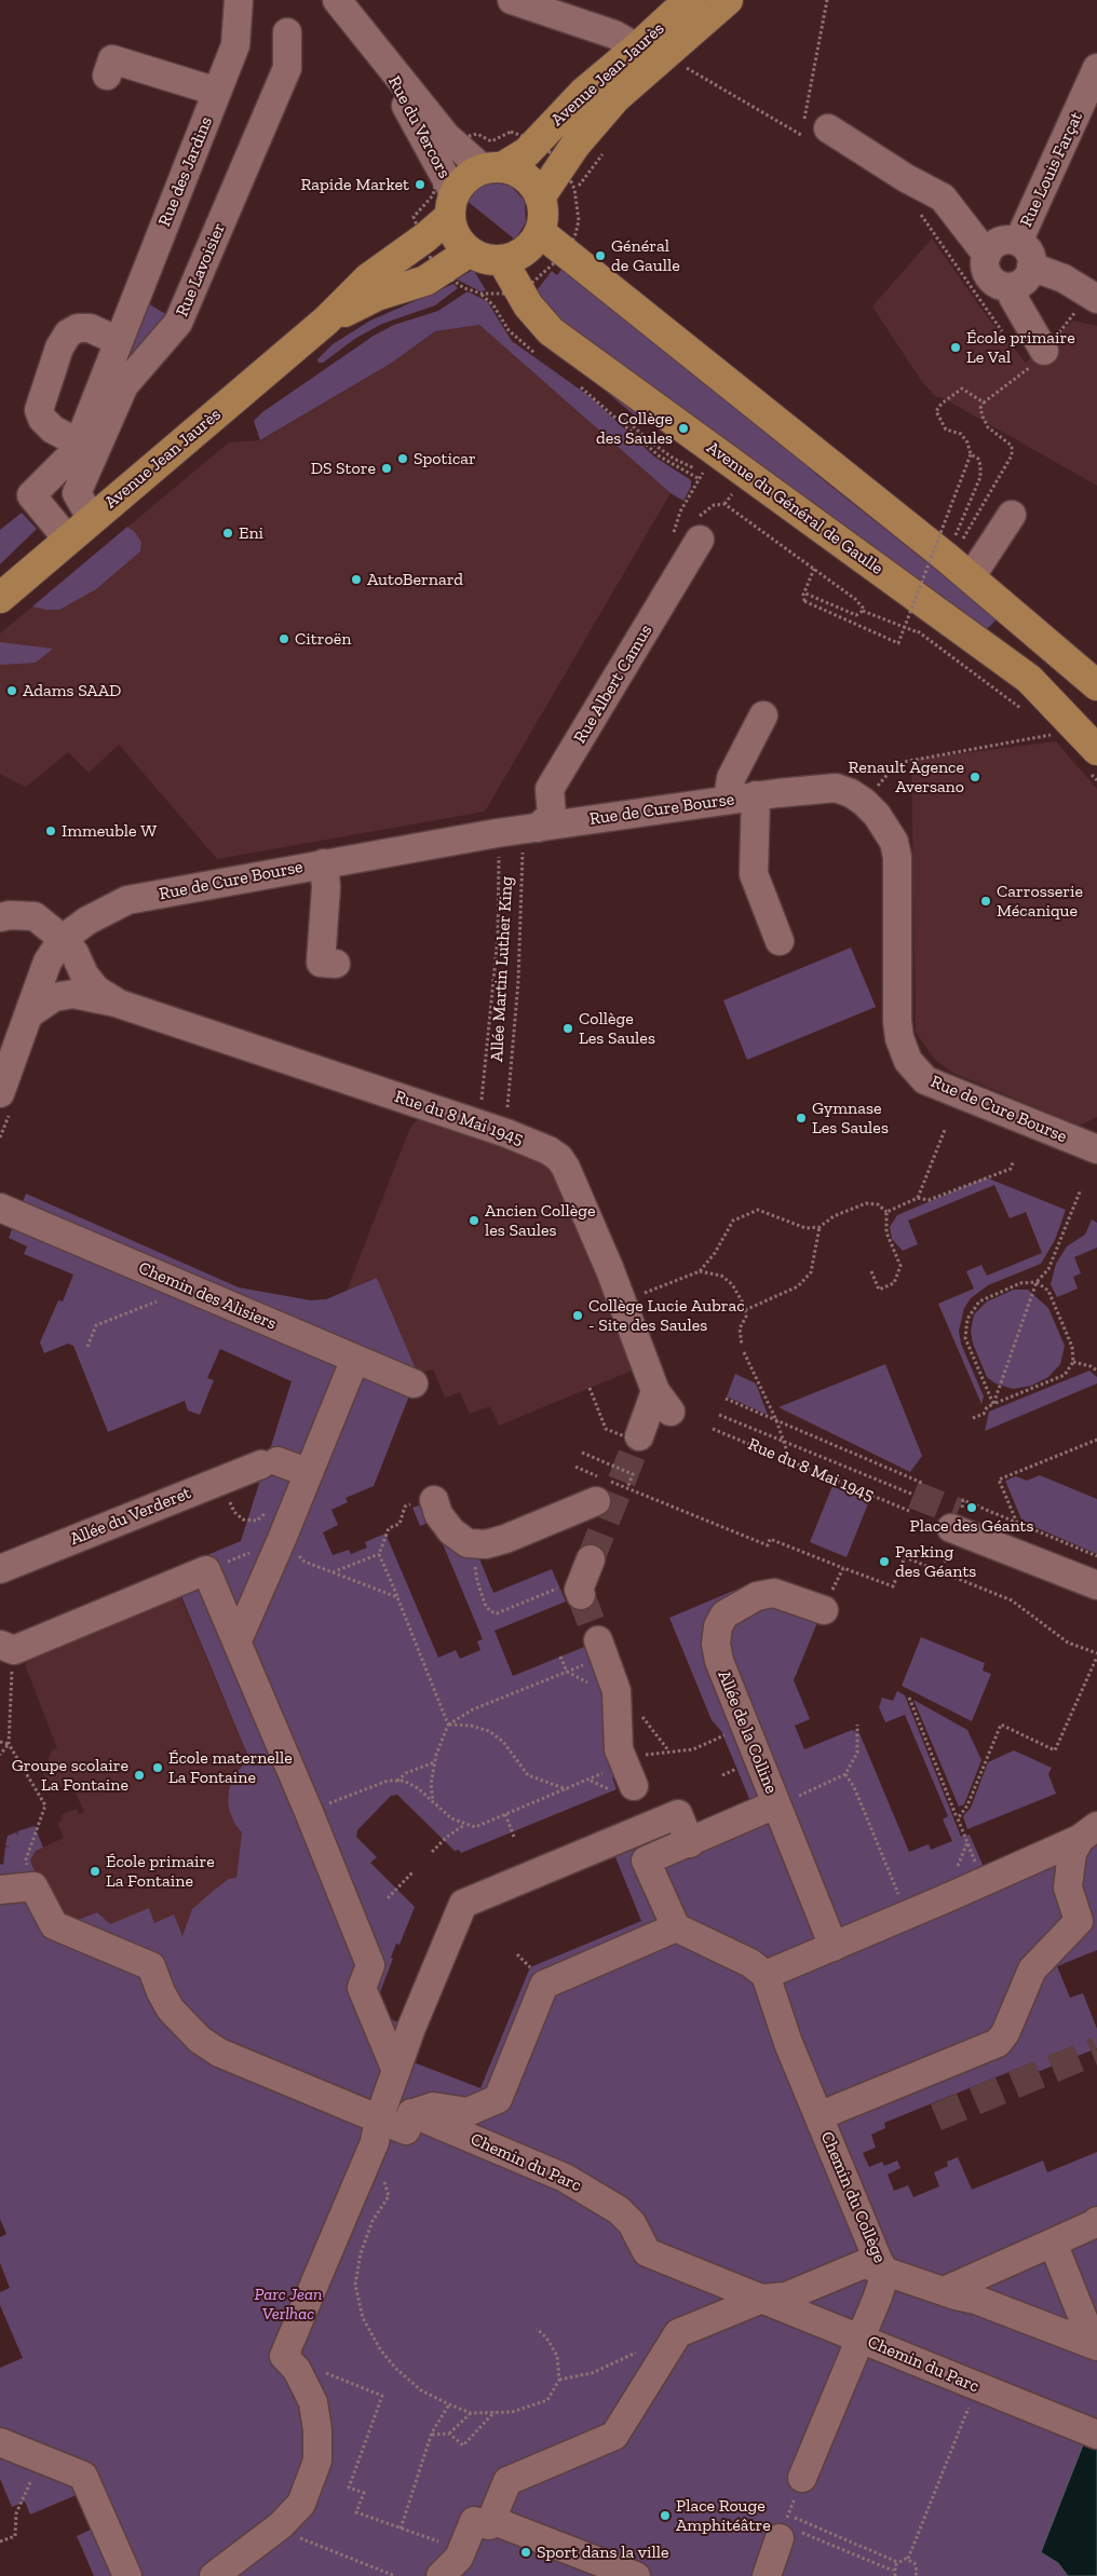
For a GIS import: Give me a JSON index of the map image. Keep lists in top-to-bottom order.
{
  "streets": {
    "main road": ["Avenue Jean Jaurès", "Avenue du Général de Gaulle"],
    "street": [
      "Rue du Vercors",
      "Rue Louis Farçat",
      "Rue des Jardins",
      "Rue Lavoisier",
      "Rue Albert Camus",
      "Rue de Cure Bourse",
      "Rue du 8 Mai 1945",
      "Chemin des Alisiers",
      "Allée du Verderet",
      "Allée de la Colline",
      "Chemin du Parc",
      "Chemin du Collège"
    ],
    "path": ["Allée Martin Luther King"]
  },
  "crossings": [
    ["Avenue Jean Jaurès", "Rue du Vercors"],
    ["Avenue Jean Jaurès", "Rue des Jardins"],
    ["Avenue Jean Jaurès", "Rue Lavoisier"],
    ["Avenue Jean Jaurès", "Avenue du Général de Gaulle"],
    ["Rue du Vercors", "Avenue du Général de Gaulle"],
    ["Rue Albert Camus", "Rue de Cure Bourse"],
    ["Rue Albert Camus", "Allée Martin Luther King"],
    ["Rue de Cure Bourse", "Allée Martin Luther King"],
    ["Rue de Cure Bourse", "Rue du 8 Mai 1945"],
    ["Allée Martin Luther King", "Rue du 8 Mai 1945"],
    ["Chemin du Parc", "Chemin du Collège"]
  ],
  "parks": ["Parc Jean Verlhac"],
  "places": [
    "Rapide Market",
    "Général de Gaulle",
    "École primaire Le Val",
    "Collège des Saules",
    "Spoticar",
    "DS Store",
    "Eni",
    "AutoBernard",
    "Citroën",
    "Adams SAAD",
    "Renault Agence Aversano",
    "Immeuble W",
    "Carrosserie Mécanique",
    "Collège Les Saules",
    "Gymnase Les Saules",
    "Ancien Collège les Saules",
    "Collège Lucie Aubrac - Site des Saules",
    "Place des Géants",
    "Parking des Géants",
    "École maternelle La Fontaine",
    "Groupe scolaire La Fontaine",
    "École primaire La Fontaine",
    "Place Rouge Amphitéâtre",
    "Sport dans la ville"
  ]
}
